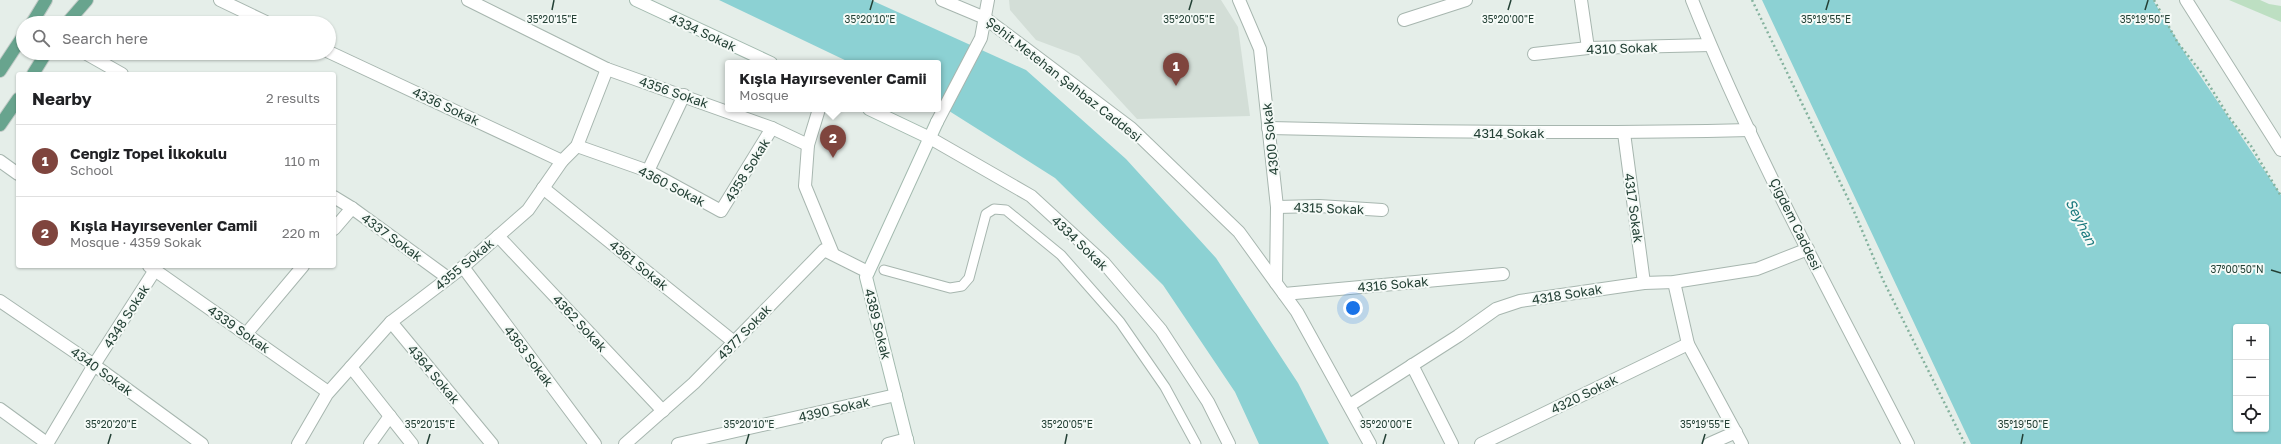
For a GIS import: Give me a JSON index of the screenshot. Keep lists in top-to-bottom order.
{
  "streets": {
    "street": [
      "4334 Sokak",
      "4310 Sokak",
      "Şehit Metehan Şahbaz Caddesi",
      "4356 Sokak",
      "4336 Sokak",
      "4314 Sokak",
      "4300 Sokak",
      "4358 Sokak",
      "4360 Sokak",
      "4315 Sokak",
      "4317 Sokak",
      "Çiğdem Caddesi",
      "4337 Sokak",
      "4355 Sokak",
      "4361 Sokak",
      "4316 Sokak",
      "4318 Sokak",
      "4348 Sokak",
      "4362 Sokak",
      "4389 Sokak",
      "4339 Sokak",
      "4377 Sokak",
      "4363 Sokak",
      "4340 Sokak",
      "4364 Sokak",
      "4320 Sokak",
      "4390 Sokak"
    ]
  },
  "crossings": [
    ["4334 Sokak", "4389 Sokak"],
    ["4310 Sokak", "Çiğdem Caddesi"],
    ["Şehit Metehan Şahbaz Caddesi", "4300 Sokak"],
    ["Şehit Metehan Şahbaz Caddesi", "4316 Sokak"],
    ["Şehit Metehan Şahbaz Caddesi", "4318 Sokak"],
    ["Şehit Metehan Şahbaz Caddesi", "4389 Sokak"],
    ["4356 Sokak", "4358 Sokak"],
    ["4356 Sokak", "4355 Sokak"],
    ["4336 Sokak", "4355 Sokak"],
    ["4314 Sokak", "4300 Sokak"],
    ["4314 Sokak", "4317 Sokak"],
    ["4314 Sokak", "Çiğdem Caddesi"],
    ["4300 Sokak", "4315 Sokak"],
    ["4358 Sokak", "4360 Sokak"],
    ["4360 Sokak", "4355 Sokak"],
    ["4317 Sokak", "4318 Sokak"],
    ["Çiğdem Caddesi", "4318 Sokak"],
    ["4337 Sokak", "4355 Sokak"],
    ["4355 Sokak", "4361 Sokak"],
    ["4355 Sokak", "4362 Sokak"],
    ["4355 Sokak", "4339 Sokak"],
    ["4355 Sokak", "4363 Sokak"],
    ["4355 Sokak", "4364 Sokak"],
    ["4361 Sokak", "4377 Sokak"],
    ["4348 Sokak", "4339 Sokak"],
    ["4348 Sokak", "4340 Sokak"],
    ["4362 Sokak", "4377 Sokak"],
    ["4389 Sokak", "4390 Sokak"]
  ],
  "water": ["Seyhan"],
  "page": {
    "search": "Search here",
    "pins": ["1", "2"],
    "popup": ["Kışla Hayırsevenler Camii", "Mosque"],
    "heading": ["Nearby", "2 results"],
    "list": [
      {
        "mark": "1",
        "name": "Cengiz Topel İlkokulu",
        "note": "School",
        "value": "110 m"
      },
      {
        "mark": "2",
        "name": "Kışla Hayırsevenler Camii",
        "note": "Mosque · 4359 Sokak",
        "value": "220 m"
      }
    ],
    "map_buttons": ["+", "−"]
  },
  "coordinates": [
    "35°20'15\"E",
    "35°20'10\"E",
    "35°20'05\"E",
    "35°20'00\"E",
    "35°19'55\"E",
    "35°19'50\"E",
    "37°00'50\"N",
    "35°20'20\"E"
  ]
}
